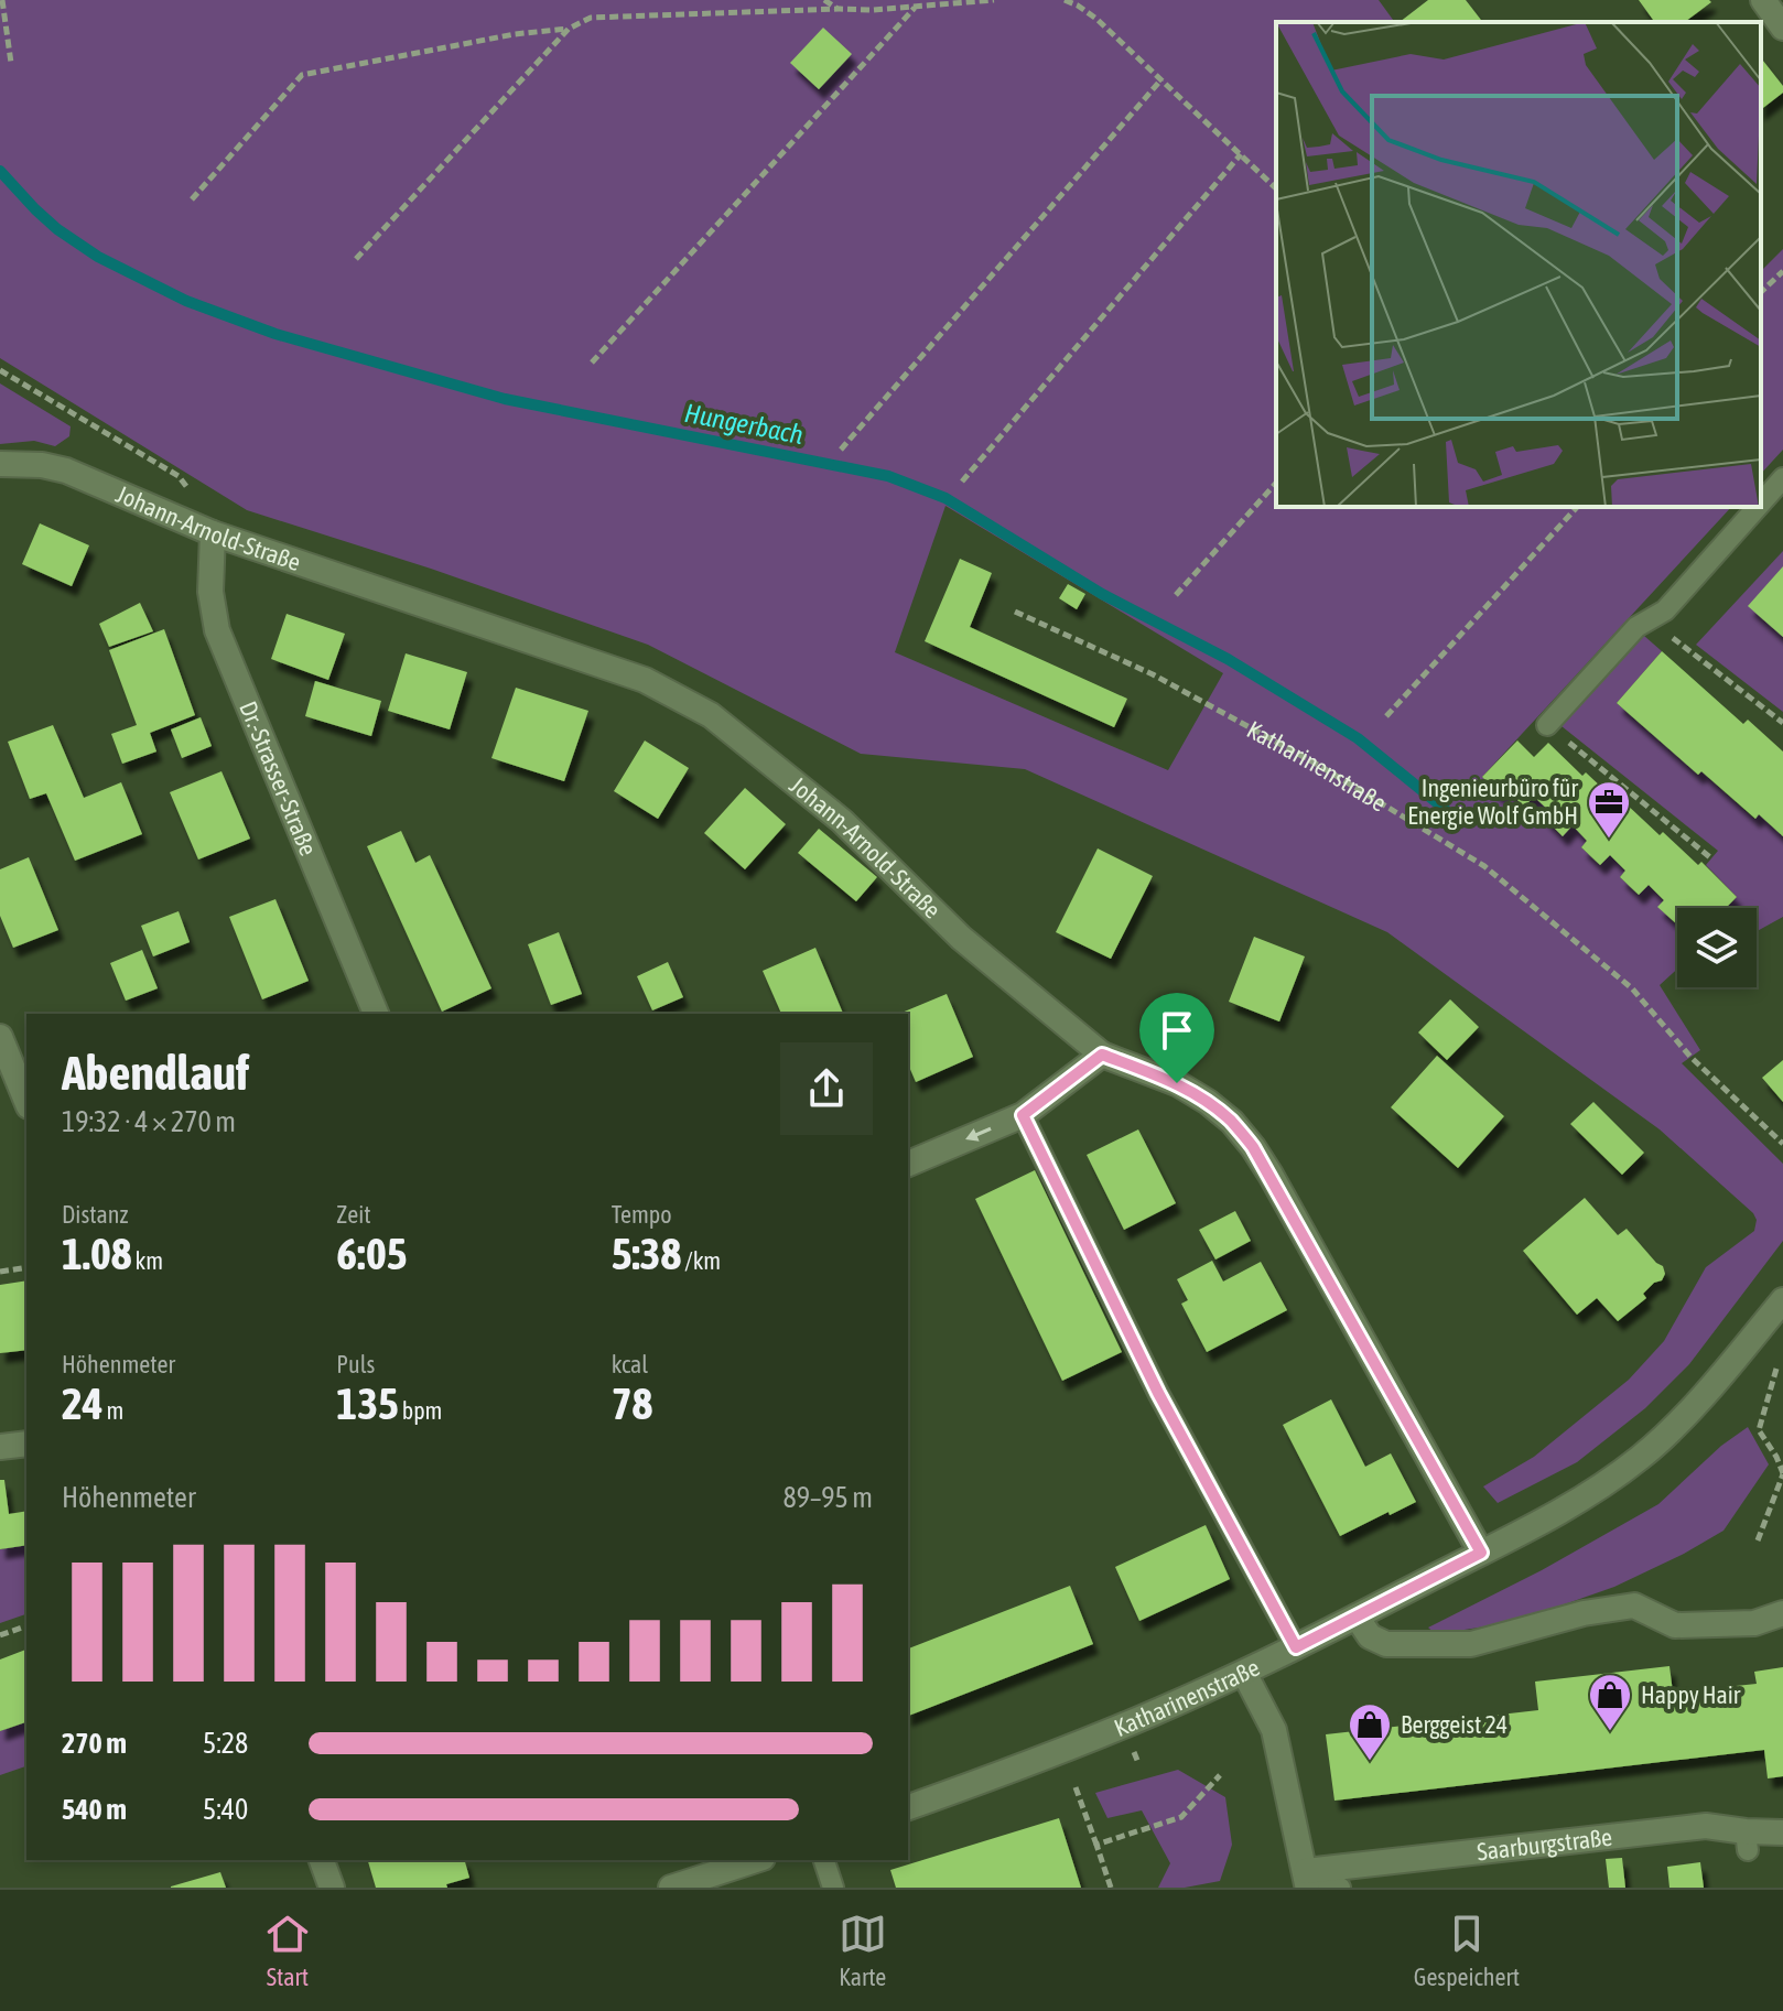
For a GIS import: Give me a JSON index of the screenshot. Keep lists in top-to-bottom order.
{
  "streets": {
    "street": [
      "Johann-Arnold-Straße",
      "Katharinenstraße",
      "Dr.-Strasser-Straße",
      "Saarburgstraße"
    ]
  },
  "crossings": [
    ["Johann-Arnold-Straße", "Katharinenstraße"],
    ["Johann-Arnold-Straße", "Dr.-Strasser-Straße"]
  ],
  "water": ["Hungerbach"],
  "places": {
    "office": ["Ingenieurbüro für Energie Wolf GmbH"],
    "shop": ["Happy Hair", "Berggeist 24"]
  },
  "page": {
    "heading": ["Abendlauf", "19:32 · 4 × 270 m"],
    "stats": [
      ["Distanz", "1.08 km"],
      ["Zeit", "6:05"],
      ["Tempo", "5:38 /km"],
      ["Höhenmeter", "24 m"],
      ["Puls", "135 bpm"],
      ["kcal", "78"]
    ],
    "chart": ["Höhenmeter", "89–95 m"],
    "list": [
      {
        "name": "270 m",
        "note": "5:28"
      },
      {
        "name": "540 m",
        "note": "5:40"
      }
    ],
    "tabs": ["Start", "Karte", "Gespeichert"]
  }
}
